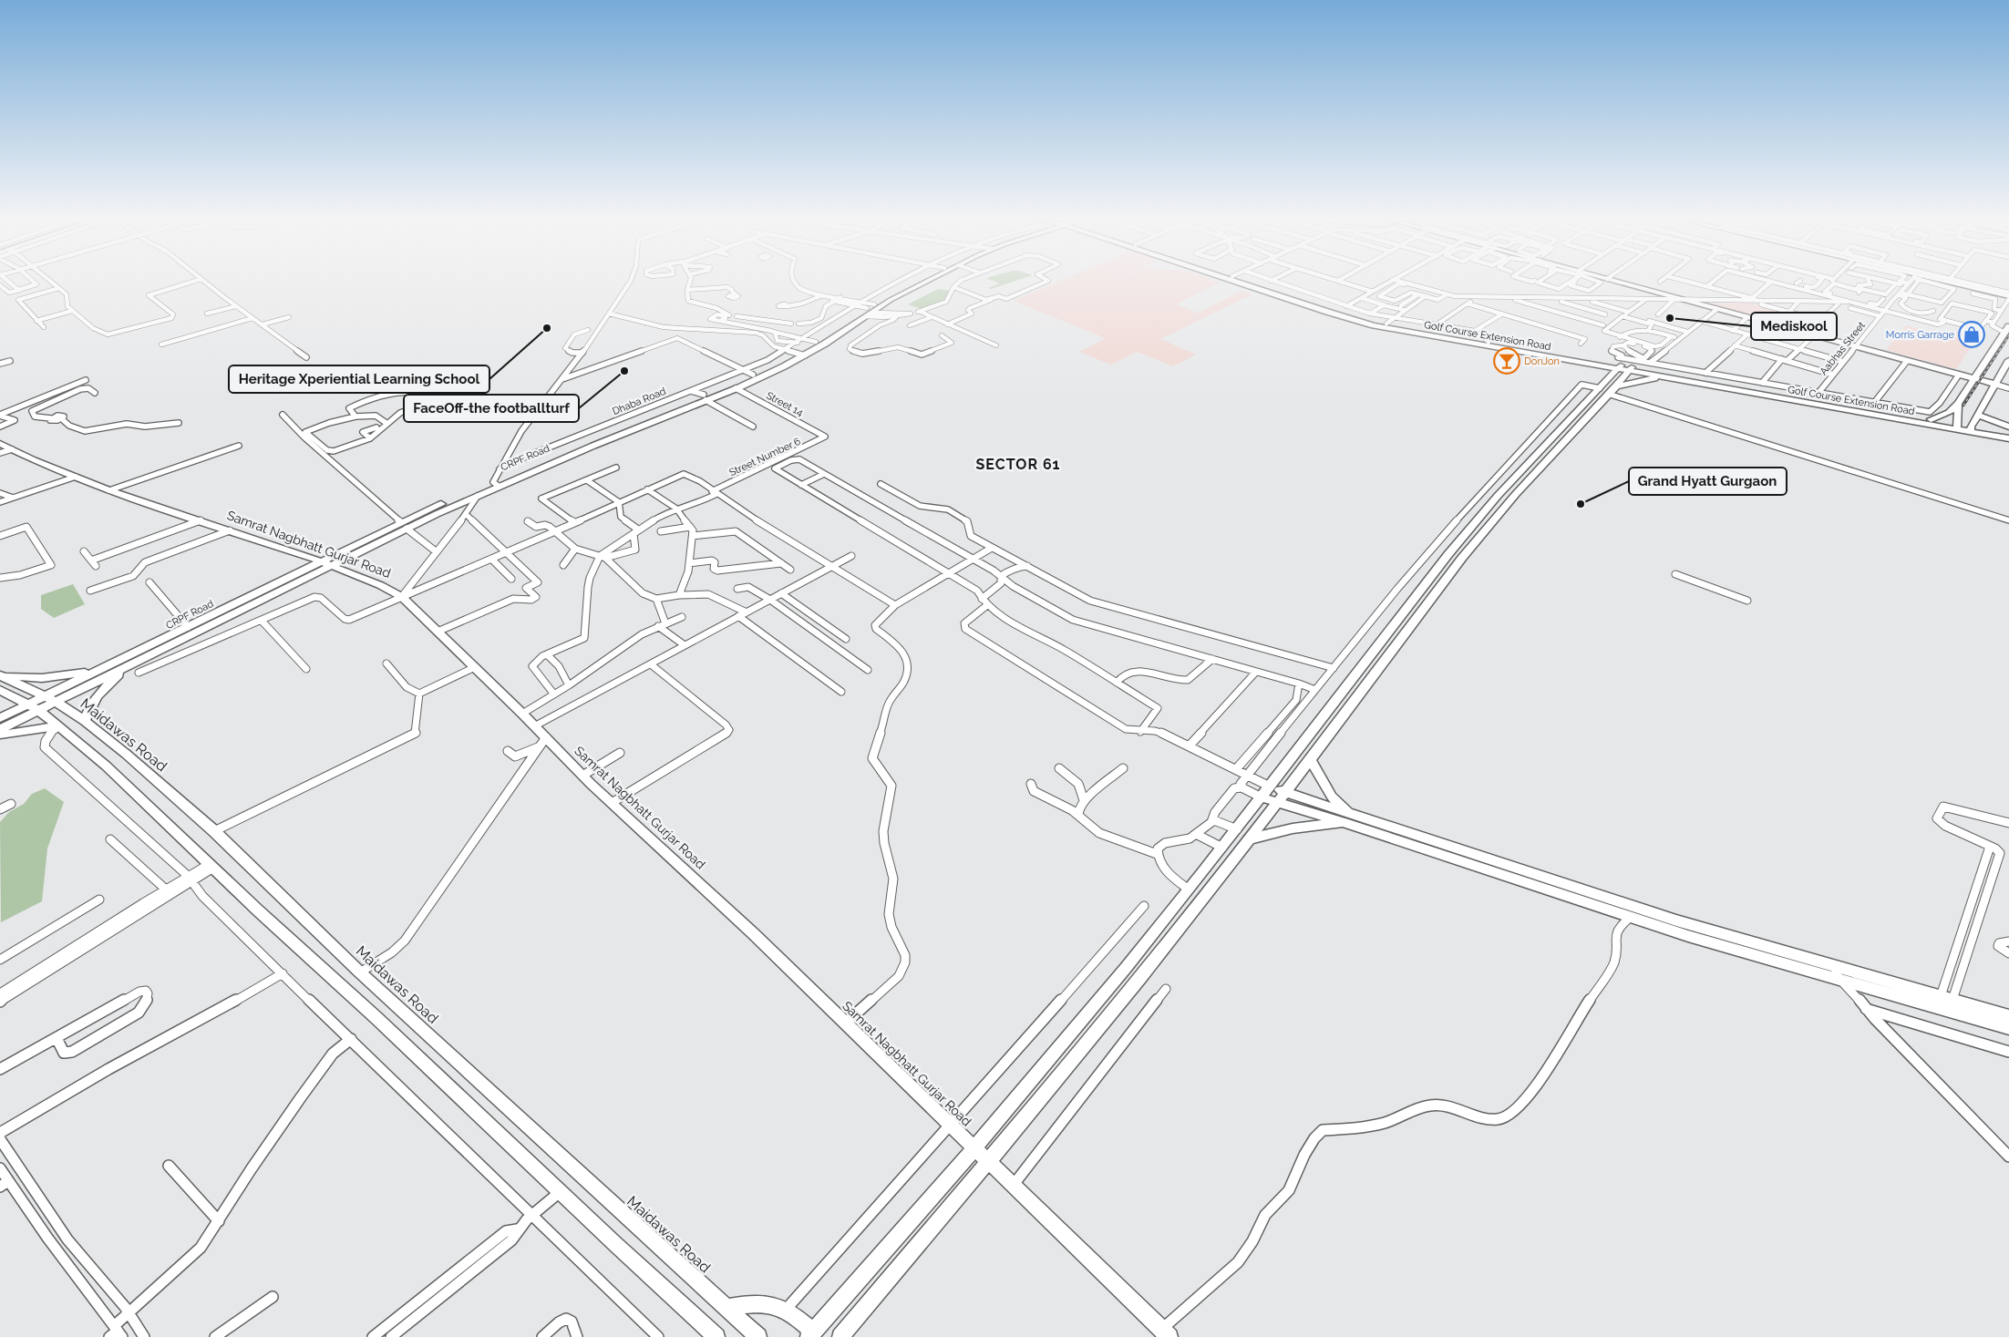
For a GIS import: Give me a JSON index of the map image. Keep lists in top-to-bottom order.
{
  "streets": {
    "street": [
      "Golf Course Extension Road",
      "Aabhas Street",
      "Dhaba Road",
      "Street 14",
      "Street Number 6",
      "CRPF Road",
      "Samrat Nagbhatt Gurjar Road",
      "Maidawas Road"
    ]
  },
  "crossings": [
    ["Dhaba Road", "CRPF Road"],
    ["Street 14", "Street Number 6"],
    ["CRPF Road", "Samrat Nagbhatt Gurjar Road"]
  ],
  "districts": ["SECTOR 61"],
  "places": {
    "other": [
      "Mediskool",
      "Heritage Xperiential Learning School",
      "FaceOff-the footballturf",
      "Grand Hyatt Gurgaon"
    ],
    "shop": ["Morris Garrage"],
    "bar": ["DonJon"]
  }
}
